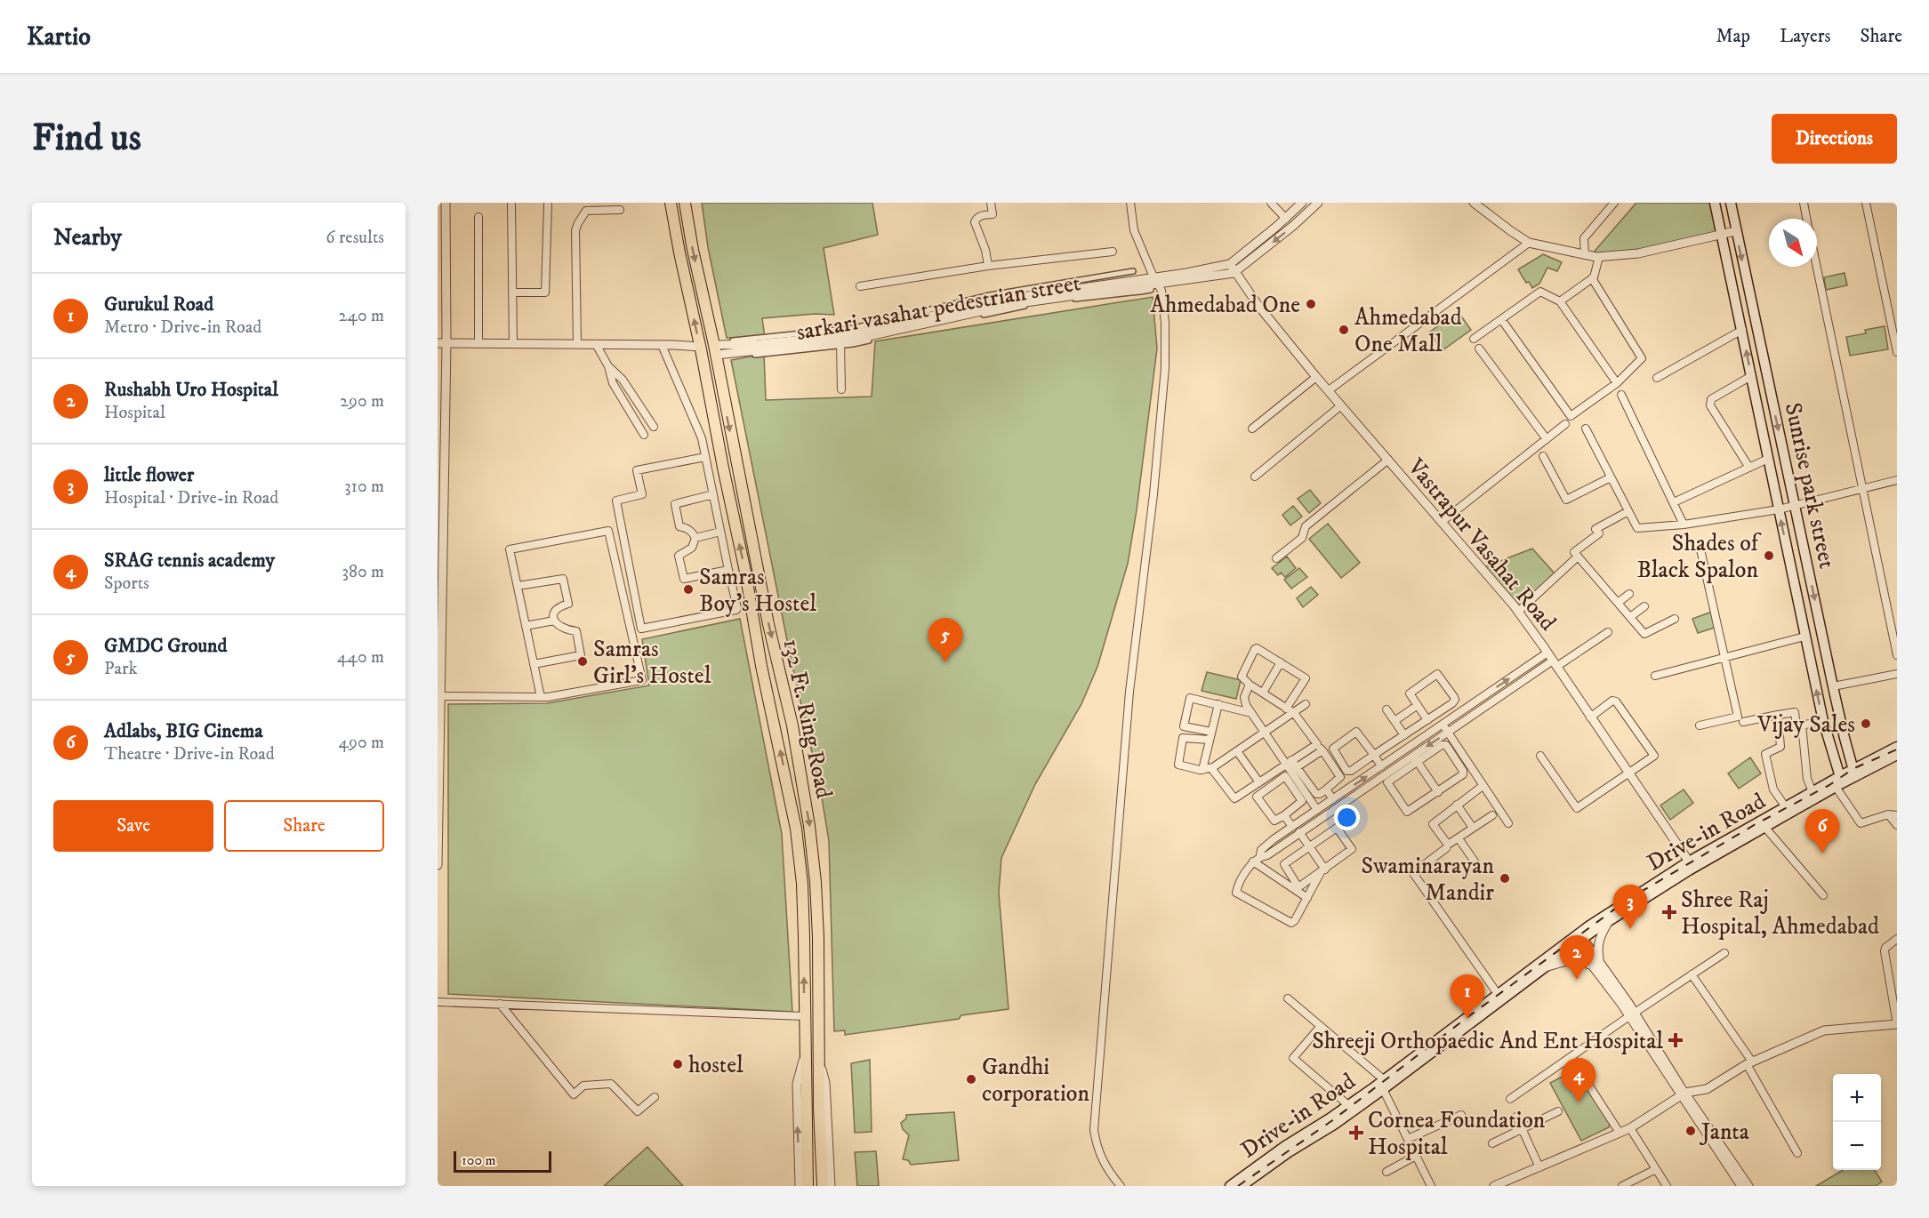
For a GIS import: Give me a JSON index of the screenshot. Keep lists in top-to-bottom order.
{
  "streets": {
    "main road": ["Sunrise park street", "132 Ft. Ring Road", "Drive-in Road"],
    "street": ["Vastrapur Vasahat Road"]
  },
  "crossings": [
    ["Sunrise park street", "Drive-in Road"],
    ["Vastrapur Vasahat Road", "Drive-in Road"]
  ],
  "places": {
    "other": [
      "Ahmedabad One",
      "Ahmedabad One Mall",
      "Shades of Black Spalon",
      "Samras Boy's Hostel",
      "Samras Girl's Hostel",
      "Vijay Sales",
      "Swaminarayan Mandir",
      "hostel",
      "Gandhi corporation",
      "Janta"
    ],
    "health": ["Shree Raj Hospital, Ahmedabad", "Shreeji Orthopaedic And Ent Hospital", "Cornea Foundation Hospital"]
  },
  "scale_bar": "100 m",
  "north": "bottom right",
  "page": {
    "header": "Kartio",
    "nav": ["Map", "Layers", "Share"],
    "buttons": [
      "Directions",
      ["Save", "Share"]
    ],
    "title": "Find us",
    "heading": ["Nearby", "6 results"],
    "list": [
      {
        "mark": "1",
        "name": "Gurukul Road",
        "note": "Metro · Drive-in Road",
        "value": "240 m"
      },
      {
        "mark": "2",
        "name": "Rushabh Uro Hospital",
        "note": "Hospital",
        "value": "290 m"
      },
      {
        "mark": "3",
        "name": "little flower",
        "note": "Hospital · Drive-in Road",
        "value": "310 m"
      },
      {
        "mark": "4",
        "name": "SRAG tennis academy",
        "note": "Sports",
        "value": "380 m"
      },
      {
        "mark": "5",
        "name": "GMDC Ground",
        "note": "Park",
        "value": "440 m"
      },
      {
        "mark": "6",
        "name": "Adlabs, BIG Cinema",
        "note": "Theatre · Drive-in Road",
        "value": "490 m"
      }
    ],
    "pins": [
      "5",
      "6",
      "3",
      "2",
      "1",
      "4"
    ],
    "map_buttons": ["+", "−"],
    "scale": "100 m"
  }
}
